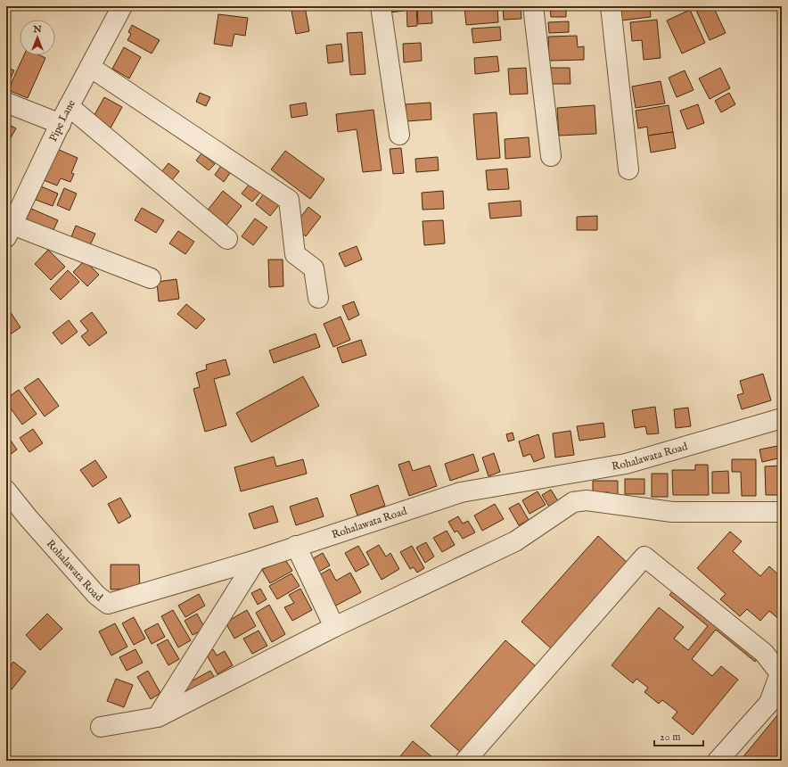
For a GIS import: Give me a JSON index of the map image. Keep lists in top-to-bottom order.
{
  "streets": {
    "street": ["Pipe Lane", "Rohalawata Road"]
  },
  "scale_bar": "20 m",
  "north": "top"
}
